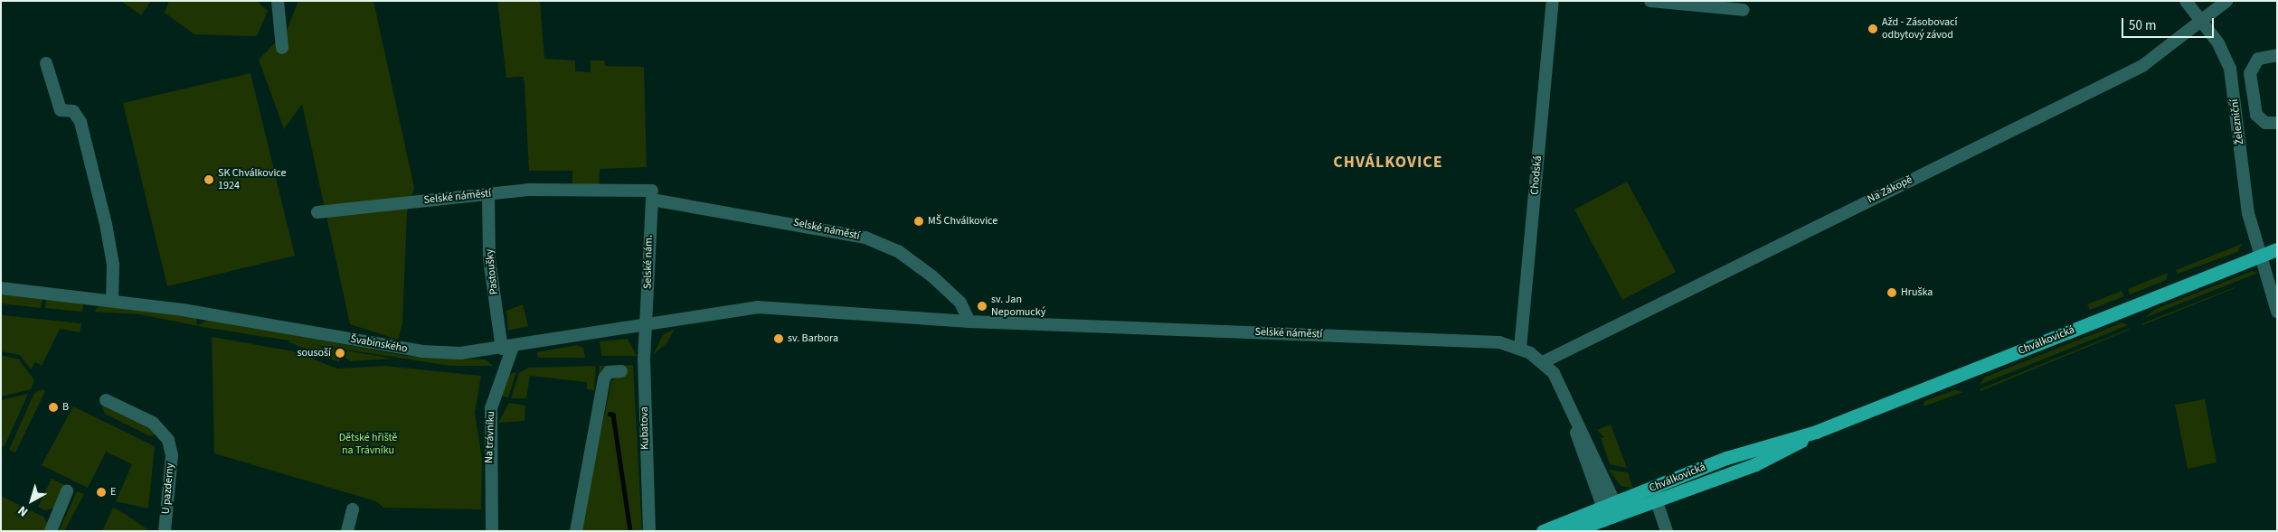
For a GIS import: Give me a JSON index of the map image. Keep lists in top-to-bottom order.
{
  "streets": {
    "main road": ["Chválkovická"],
    "street": [
      "Železniční",
      "Chodská",
      "Na Zákopě",
      "Selské náměstí",
      "Selské nám.",
      "Pastoušky",
      "Švabinského",
      "Kubatova",
      "Na trávníku",
      "U pazderny"
    ]
  },
  "crossings": [
    ["Železniční", "Na Zákopě"],
    ["Železniční", "Chválkovická"],
    ["Chodská", "Selské náměstí"],
    ["Na Zákopě", "Selské náměstí"],
    ["Selské náměstí", "Selské nám."],
    ["Selské náměstí", "Pastoušky"],
    ["Selské náměstí", "Chválkovická"],
    ["Selské náměstí", "Švabinského"],
    ["Selské náměstí", "Kubatova"],
    ["Selské nám.", "Švabinského"],
    ["Selské nám.", "Kubatova"],
    ["Pastoušky", "Švabinského"],
    ["Pastoušky", "Na trávníku"],
    ["Švabinského", "Kubatova"],
    ["Švabinského", "Na trávníku"]
  ],
  "districts": ["CHVÁLKOVICE"],
  "parks": ["Dětské hřiště na Trávníku"],
  "places": [
    "Ažd - Zásobovací odbytový závod",
    "SK Chválkovice 1924",
    "MŠ Chválkovice",
    "Hruška",
    "sv. Jan Nepomucký",
    "sv. Barbora",
    "sousoší",
    "B",
    "E"
  ],
  "scale_bar": "50 m",
  "north": "bottom left"
}
